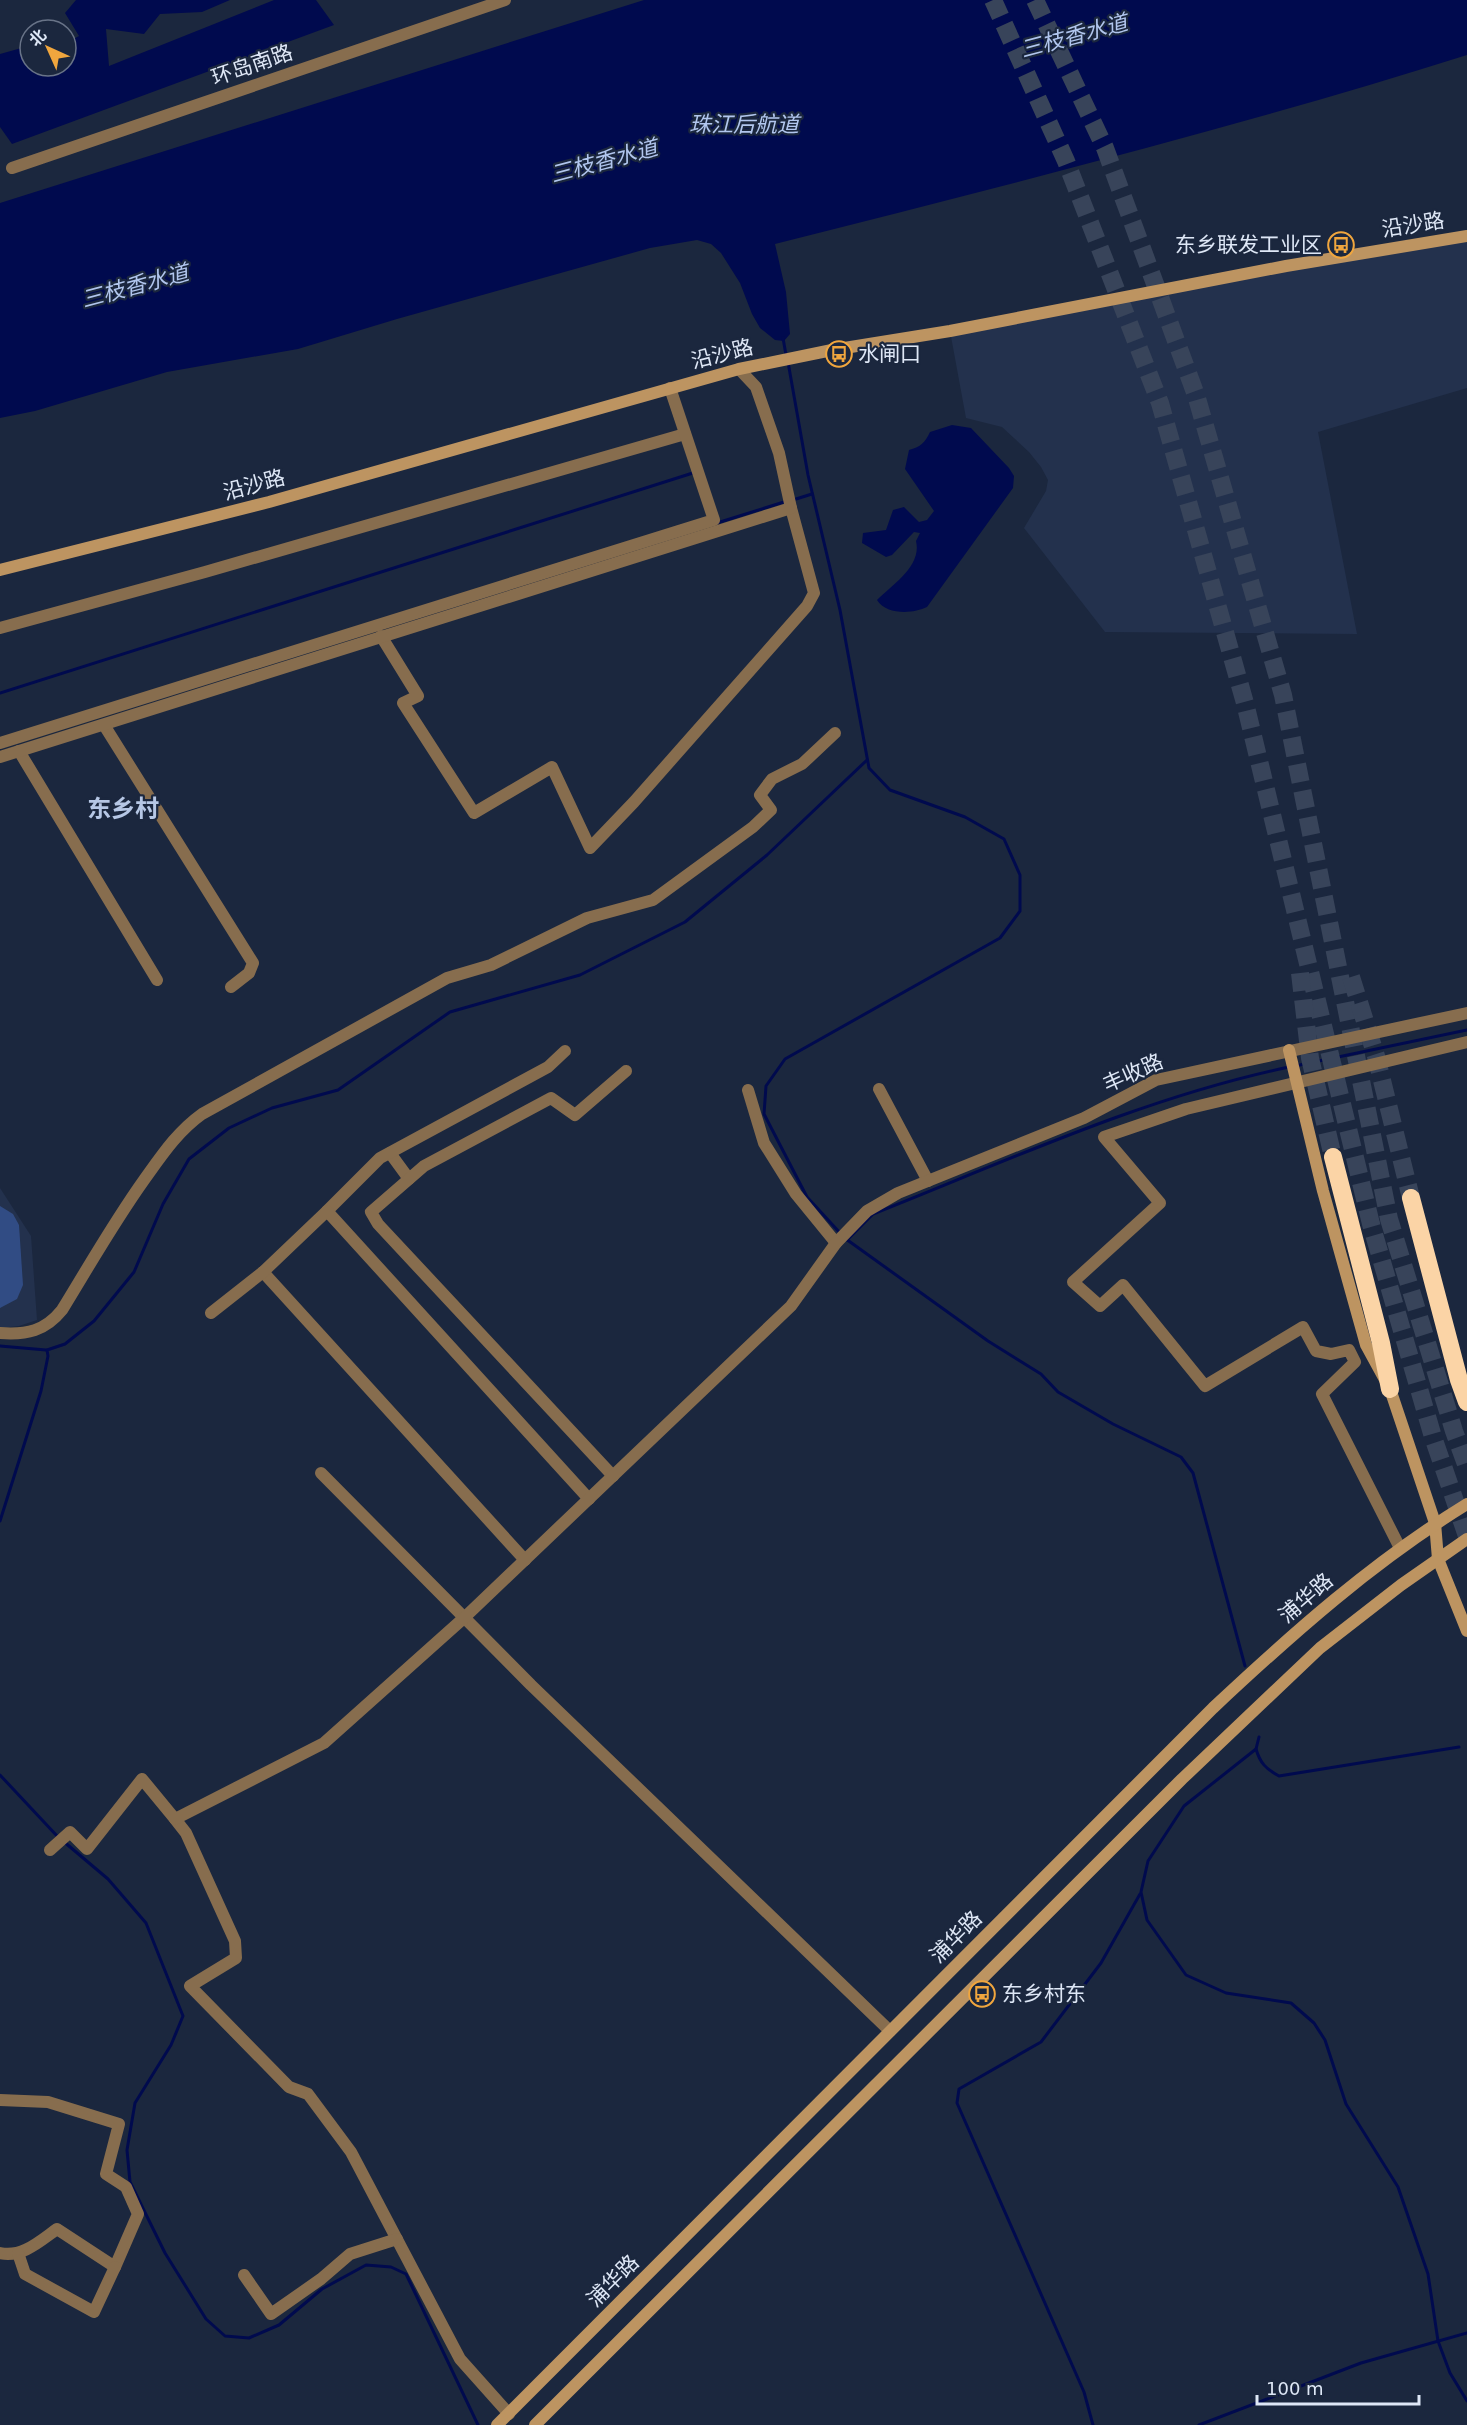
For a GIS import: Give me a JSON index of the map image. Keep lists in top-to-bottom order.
{
  "streets": {
    "main road": ["沿沙路", "浦华路"],
    "street": ["环岛南路", "丰收路"]
  },
  "districts": ["东乡村"],
  "water": ["三枝香水道", "珠江后航道"],
  "places": {
    "bus stop": ["东乡联发工业区", "水闸口", "东乡村东"]
  },
  "scale_bar": "100 m",
  "north": "top left"
}
